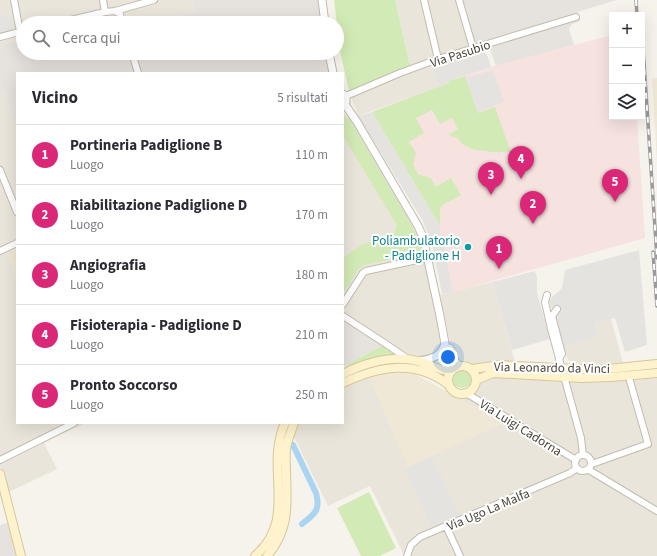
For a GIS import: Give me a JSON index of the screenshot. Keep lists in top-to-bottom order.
{
  "streets": {
    "main road": ["Via Leonardo da Vinci"],
    "street": ["Via Pasubio", "Via Luigi Cadorna", "Via Ugo La Malfa"]
  },
  "crossings": [
    ["Via Leonardo da Vinci", "Via Luigi Cadorna"],
    ["Via Luigi Cadorna", "Via Ugo La Malfa"]
  ],
  "places": ["Poliambulatorio - Padiglione H"],
  "page": {
    "map_buttons": ["+", "−"],
    "search": "Cerca qui",
    "heading": ["Vicino", "5 risultati"],
    "list": [
      {
        "mark": "1",
        "name": "Portineria Padiglione B",
        "note": "Luogo",
        "value": "110 m"
      },
      {
        "mark": "2",
        "name": "Riabilitazione Padiglione D",
        "note": "Luogo",
        "value": "170 m"
      },
      {
        "mark": "3",
        "name": "Angiografia",
        "note": "Luogo",
        "value": "180 m"
      },
      {
        "mark": "4",
        "name": "Fisioterapia - Padiglione D",
        "note": "Luogo",
        "value": "210 m"
      },
      {
        "mark": "5",
        "name": "Pronto Soccorso",
        "note": "Luogo",
        "value": "250 m"
      }
    ],
    "pins": [
      "4",
      "3",
      "5",
      "2",
      "1"
    ]
  }
}
